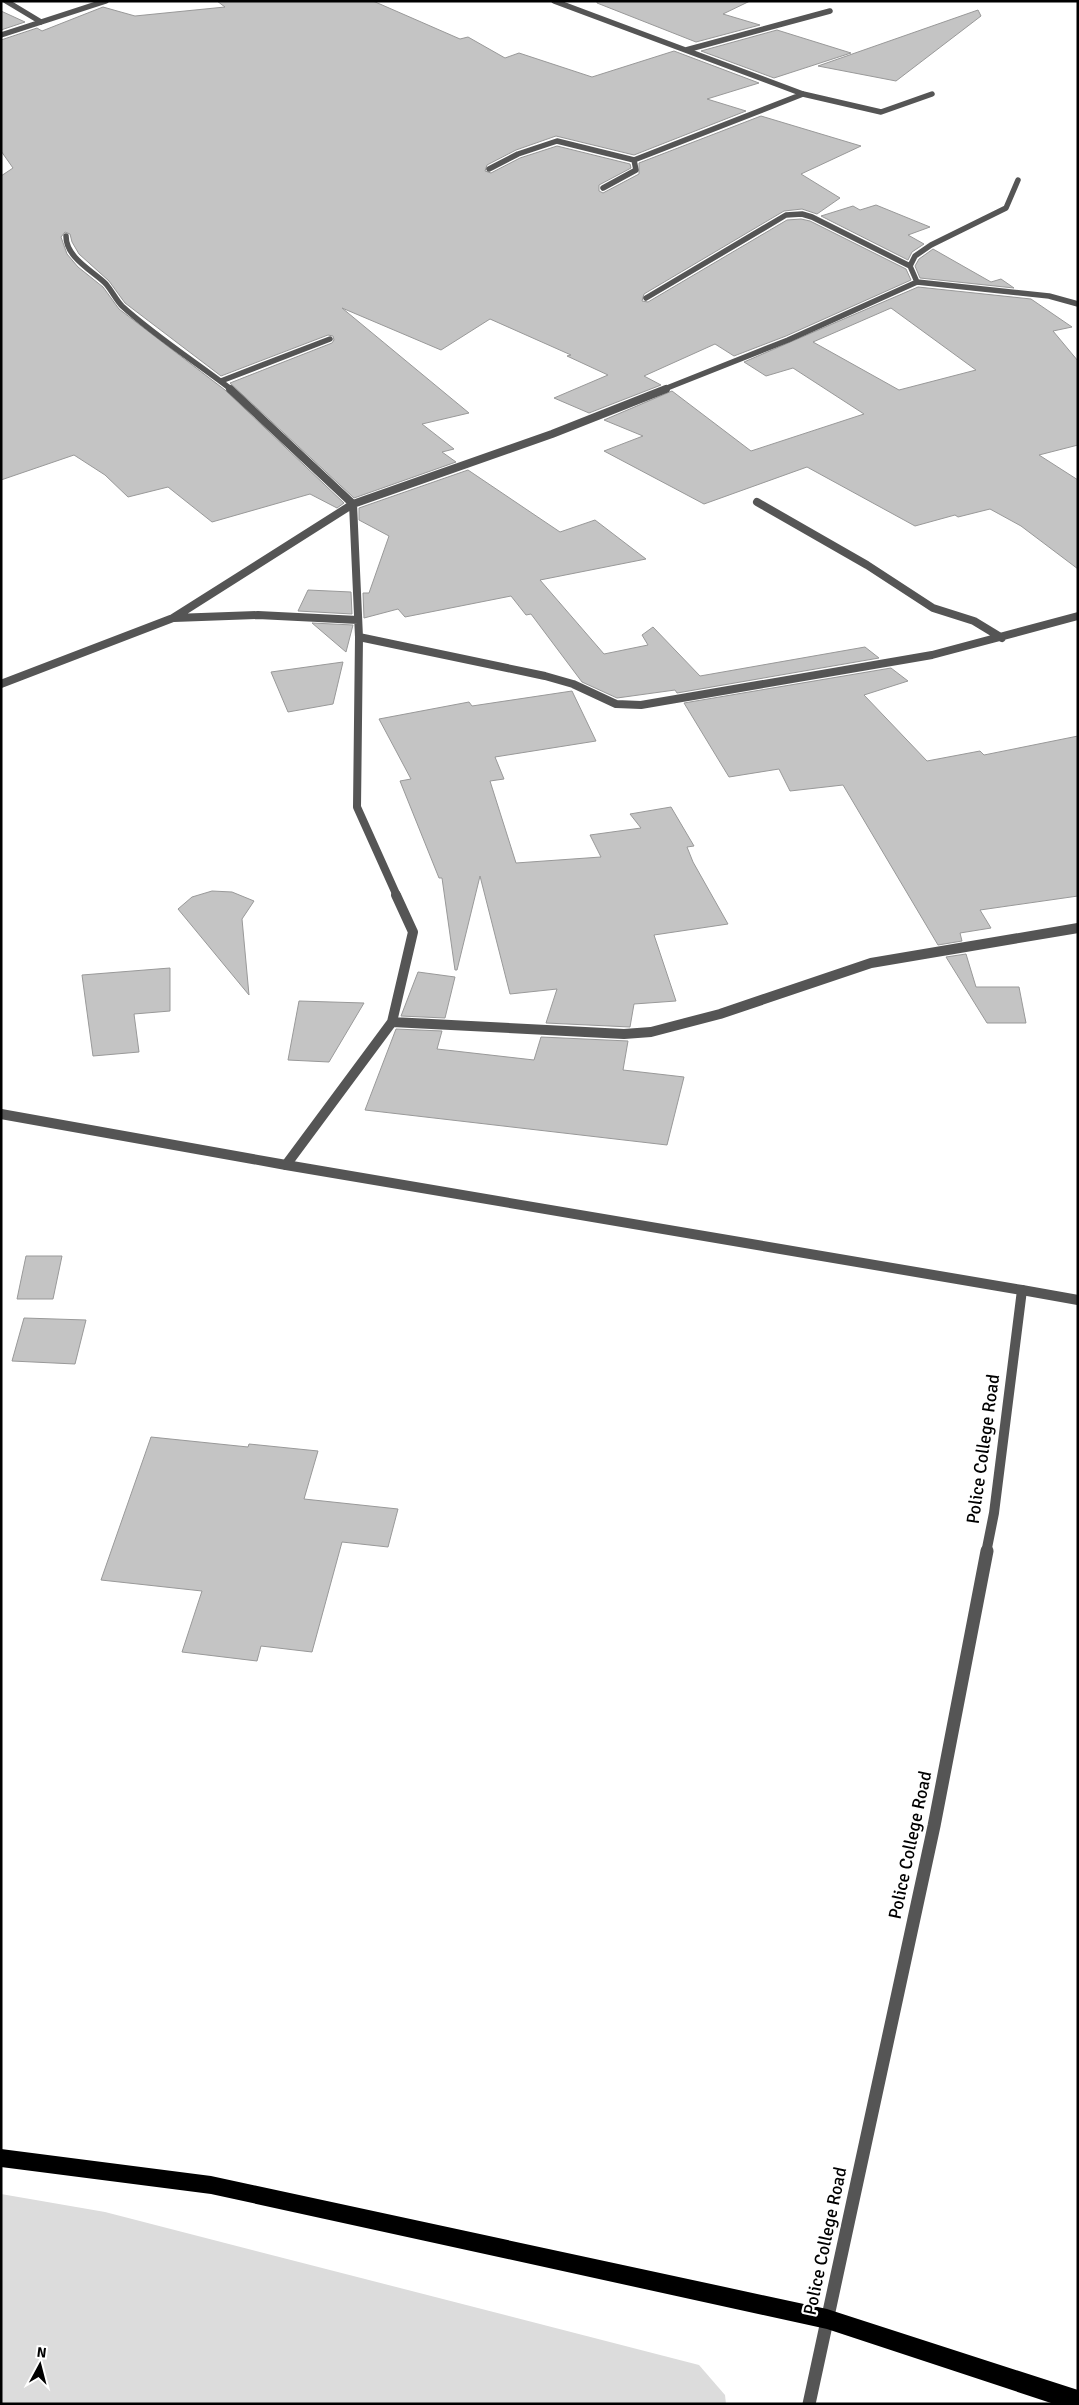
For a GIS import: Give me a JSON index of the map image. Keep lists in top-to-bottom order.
{
  "streets": {
    "street": ["Police College Road"]
  },
  "north": "top"
}
